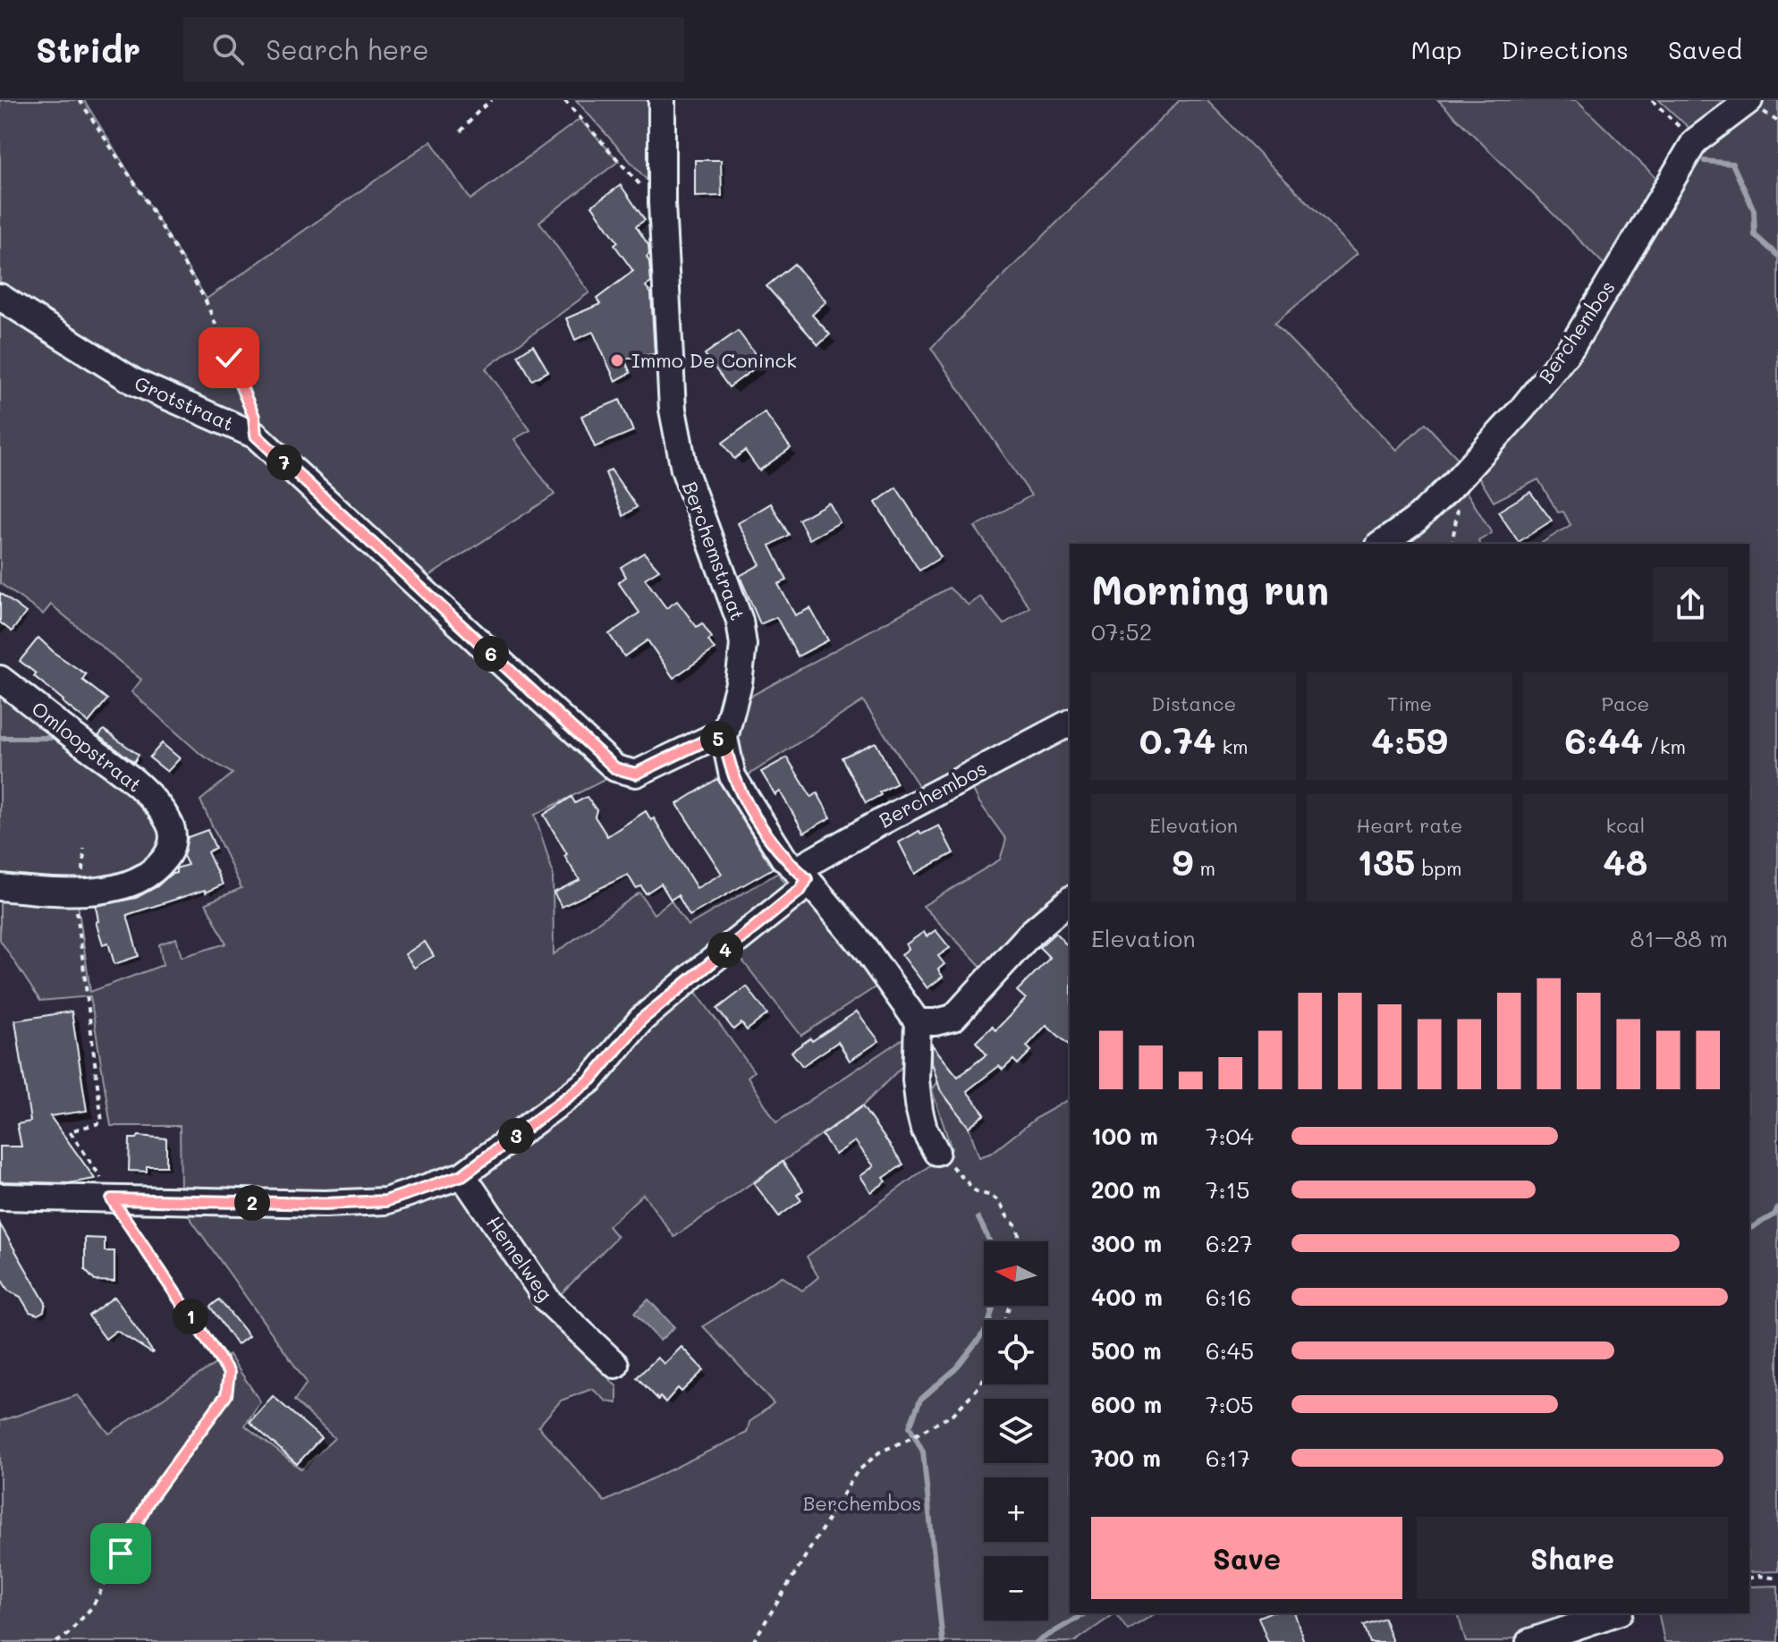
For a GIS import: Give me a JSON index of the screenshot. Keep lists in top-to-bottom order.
{
  "streets": {
    "street": [
      "Berchembos",
      "Grotstraat",
      "Berchemstraat",
      "Omloopstraat",
      "Hemelweg"
    ]
  },
  "crossings": [
    ["Berchembos", "Berchemstraat"],
    ["Berchembos", "Hemelweg"],
    ["Grotstraat", "Berchemstraat"]
  ],
  "parks": ["Berchembos"],
  "places": ["Immo De Coninck"],
  "north": "left",
  "page": {
    "header": "Stridr",
    "search": "Search here",
    "nav": ["Map", "Directions", "Saved"],
    "pins": [
      "7",
      "6",
      "5",
      "4",
      "3",
      "2",
      "1"
    ],
    "heading": ["Morning run", "07:52"],
    "stats": [
      ["Distance", "0.74 km"],
      ["Time", "4:59"],
      ["Pace", "6:44 /km"],
      ["Elevation", "9 m"],
      ["Heart rate", "135 bpm"],
      ["kcal", "48"]
    ],
    "chart": ["Elevation", "81–88 m"],
    "list": [
      {
        "name": "100 m",
        "note": "7:04"
      },
      {
        "name": "200 m",
        "note": "7:15"
      },
      {
        "name": "300 m",
        "note": "6:27"
      },
      {
        "name": "400 m",
        "note": "6:16"
      },
      {
        "name": "500 m",
        "note": "6:45"
      },
      {
        "name": "600 m",
        "note": "7:05"
      },
      {
        "name": "700 m",
        "note": "6:17"
      }
    ],
    "map_buttons": ["+", "−"],
    "buttons": ["Save", "Share"]
  }
}
